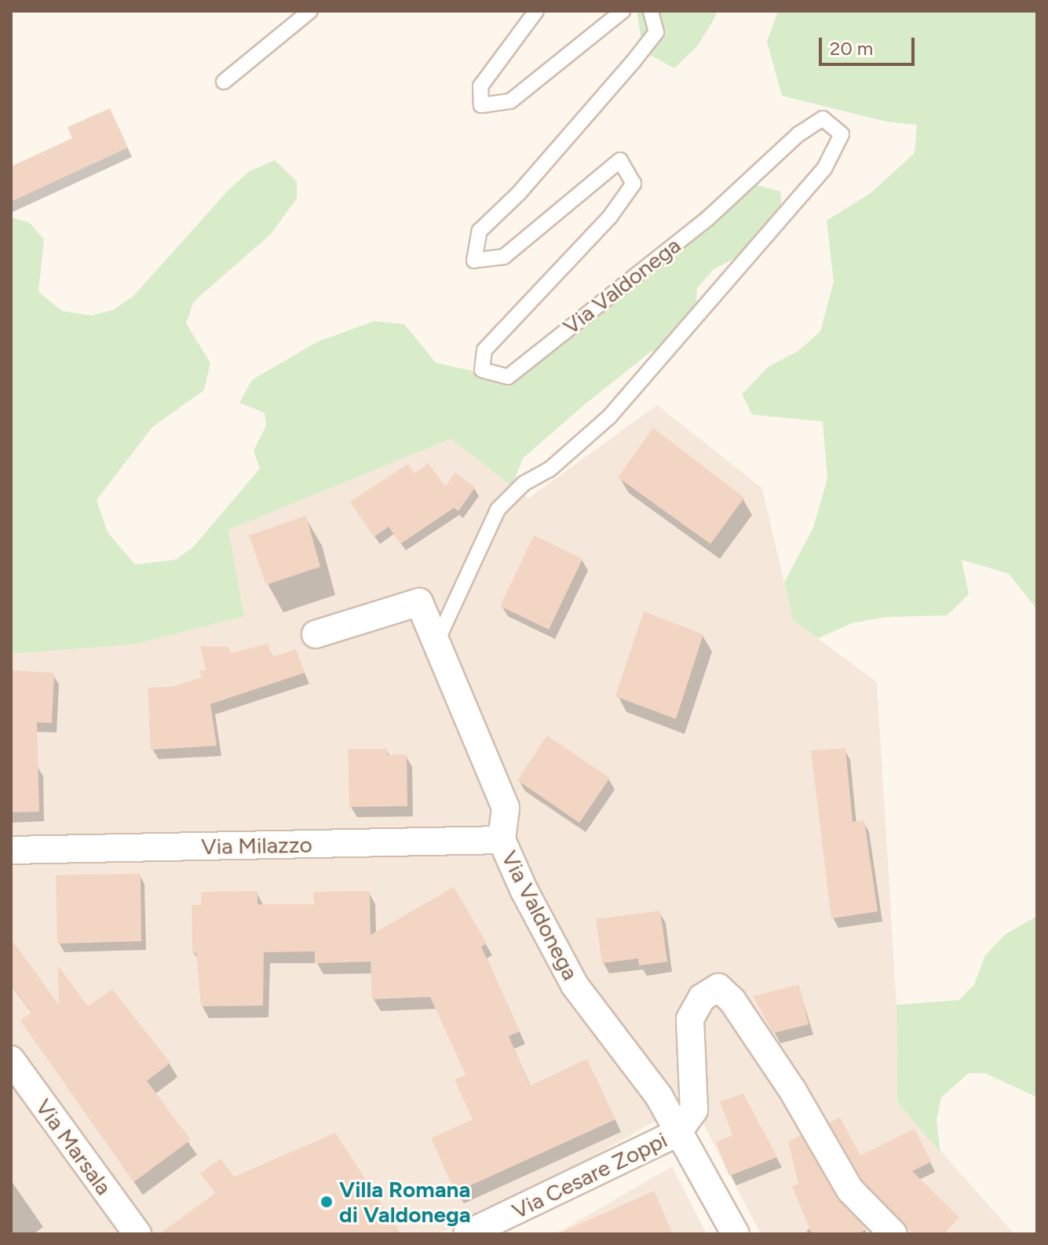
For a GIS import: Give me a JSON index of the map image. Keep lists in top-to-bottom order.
{
  "streets": {
    "street": [
      "Via Valdonega",
      "Via Milazzo",
      "Via Marsala",
      "Via Cesare Zoppi"
    ]
  },
  "crossings": [
    ["Via Valdonega", "Via Milazzo"],
    ["Via Valdonega", "Via Cesare Zoppi"]
  ],
  "places": ["Villa Romana di Valdonega"],
  "scale_bar": "20 m"
}
